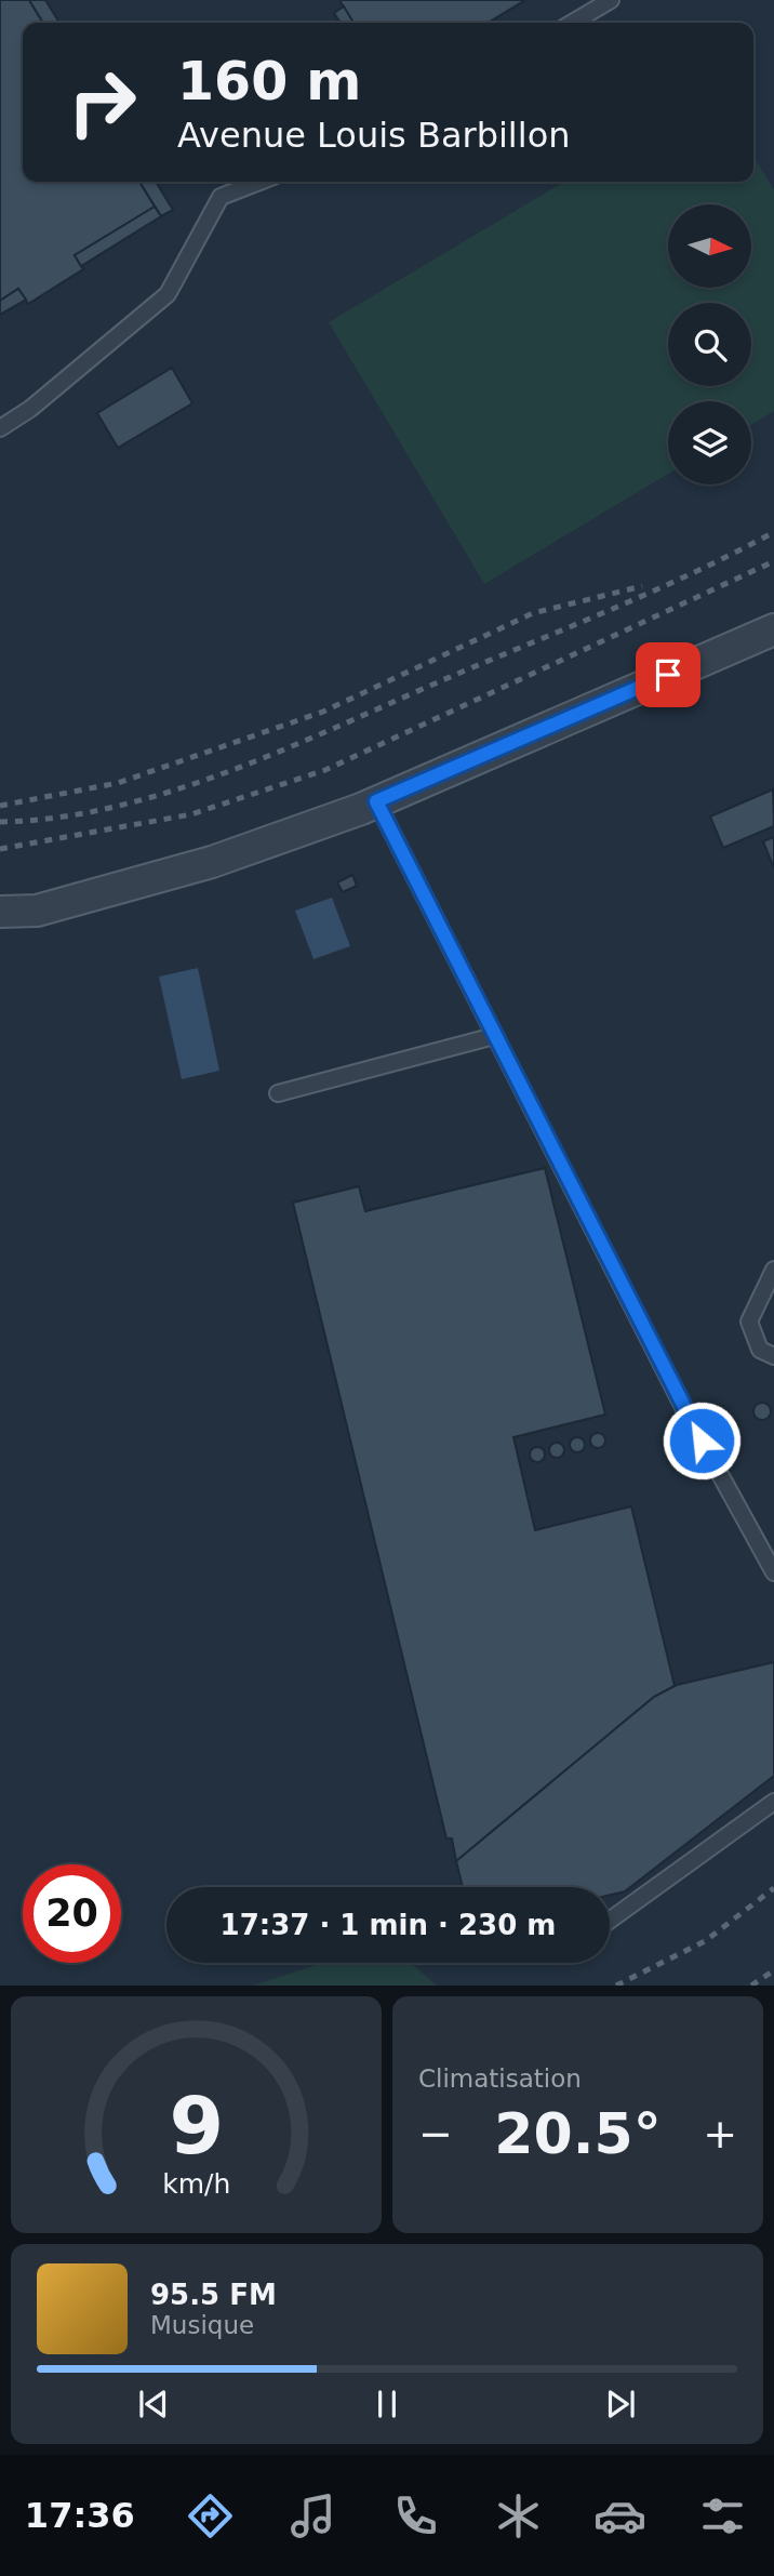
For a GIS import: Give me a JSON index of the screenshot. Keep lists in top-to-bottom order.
{
  "north": "right",
  "page": {
    "turn": ["160 m", "Avenue Louis Barbillon"],
    "limit": "20",
    "trip": "17:37 · 1 min · 230 m",
    "tile": "Climatisation",
    "heat": ["−", "20.5°", "+"],
    "song": ["95.5 FM", "Musique"],
    "tabs": "17:36",
    "gauge": ["9", "km/h"]
  }
}
